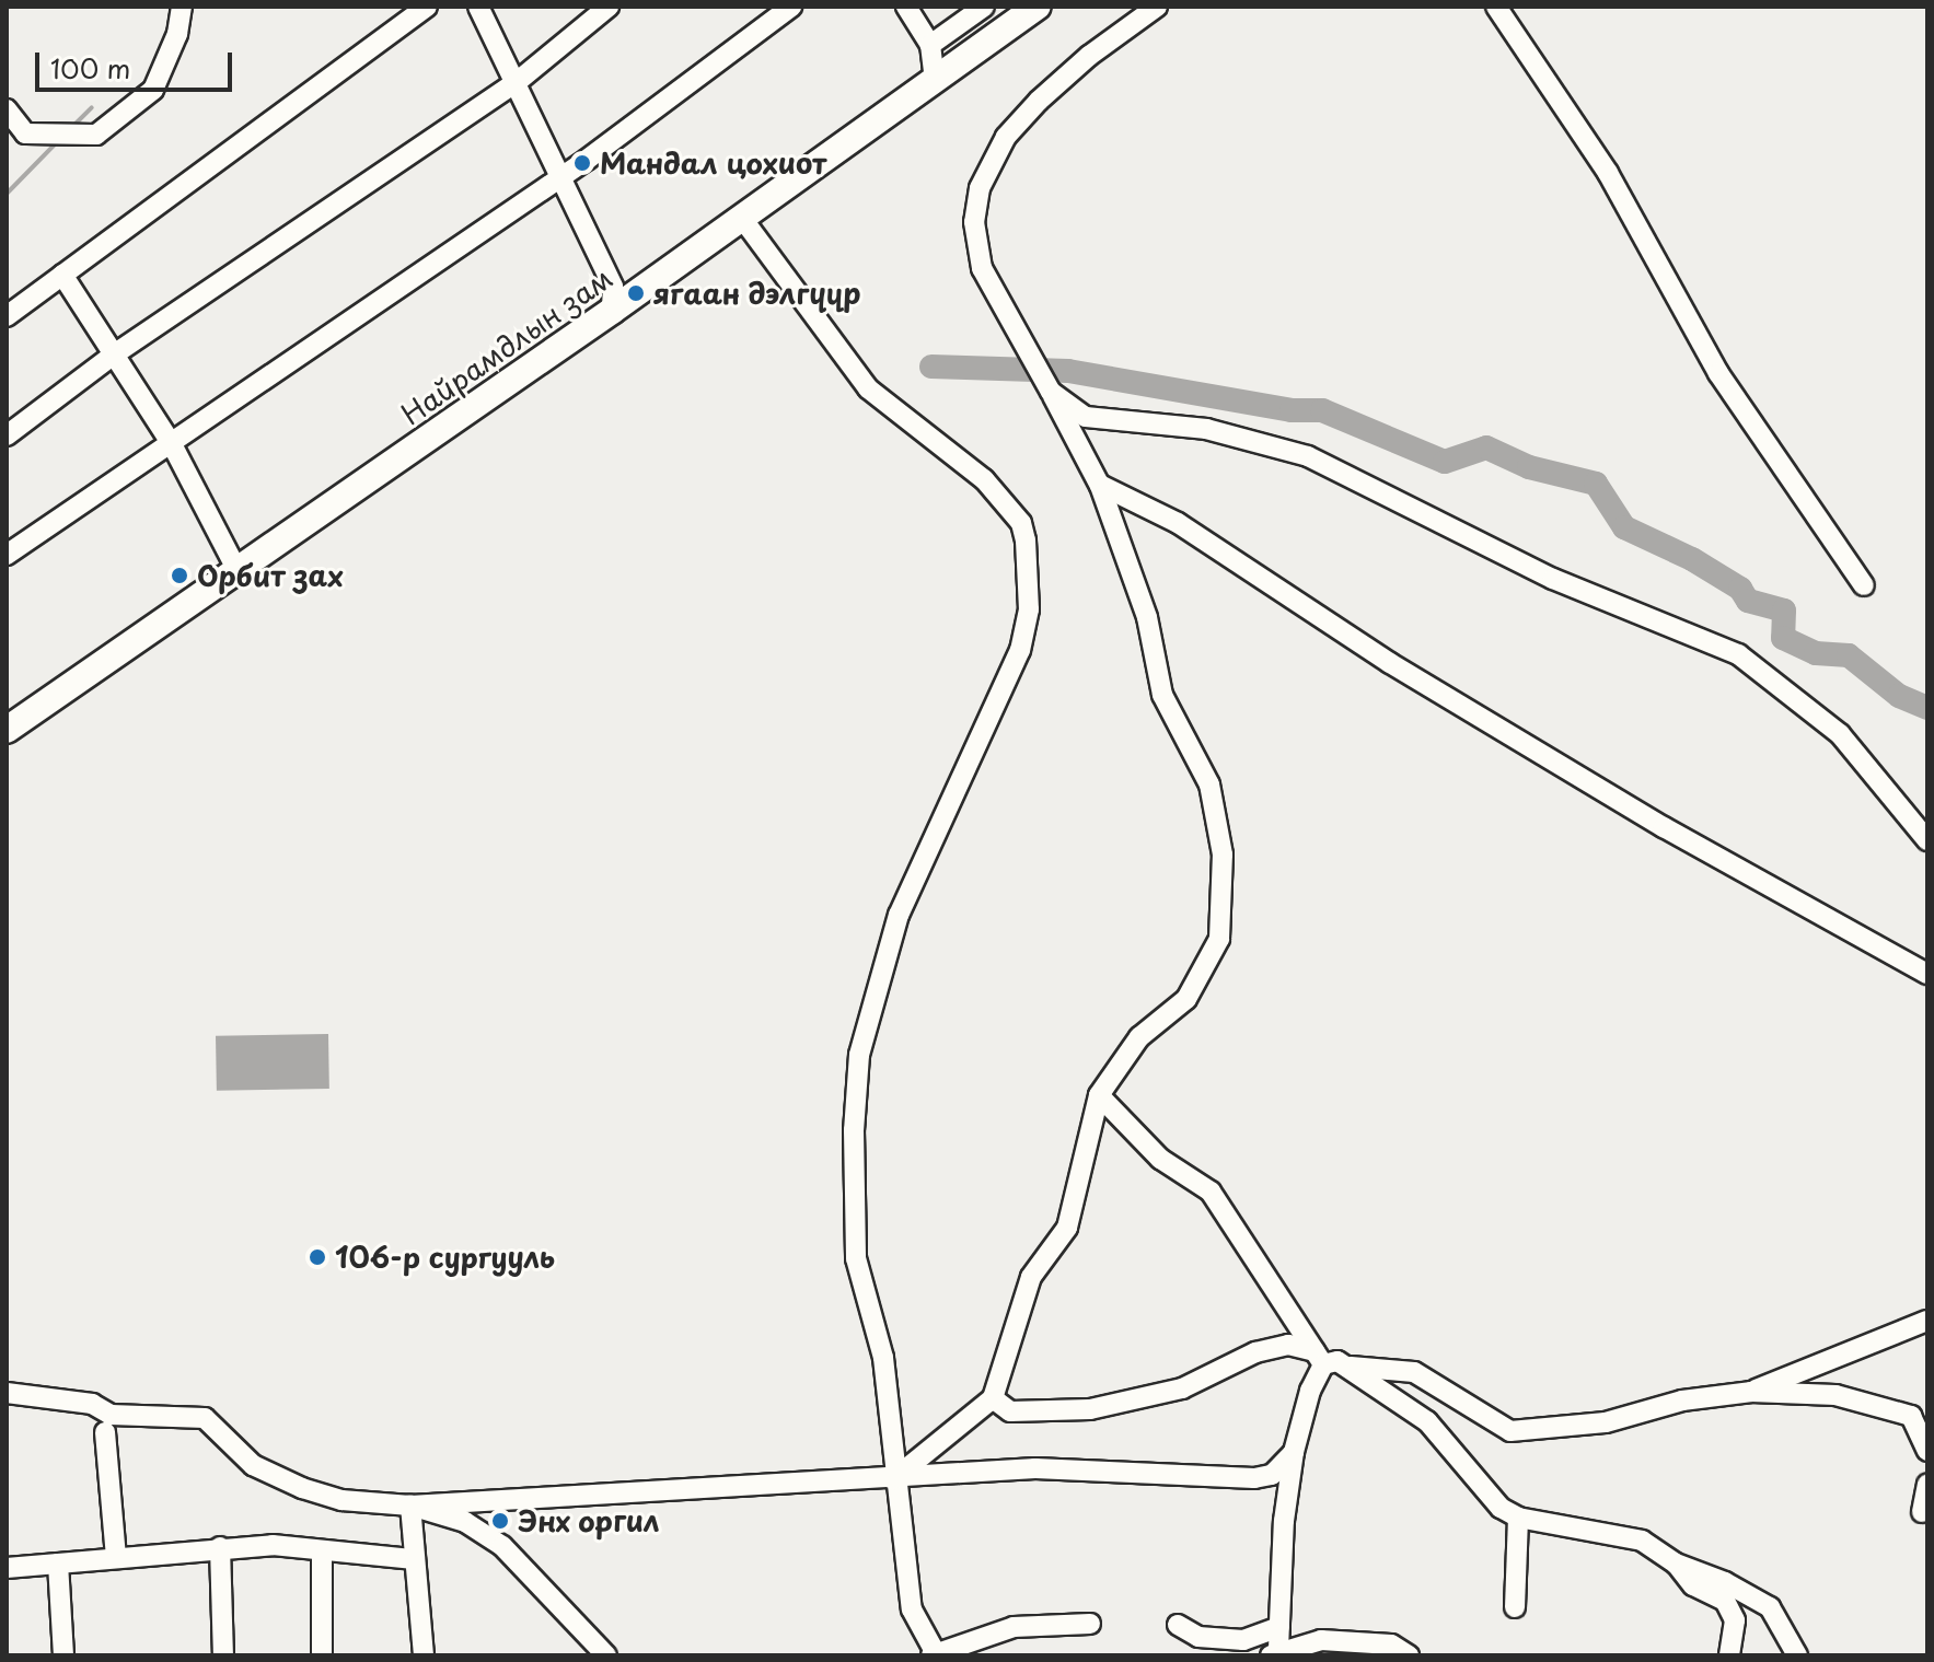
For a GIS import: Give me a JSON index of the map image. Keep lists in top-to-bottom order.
{
  "streets": {
    "main road": ["Найрамдлын зам"]
  },
  "places": [
    "Мандал цохиот",
    "ягаан дэлгүүр",
    "Орбит зах",
    "106-р сургууль",
    "Энх оргил"
  ],
  "scale_bar": "100 m"
}
